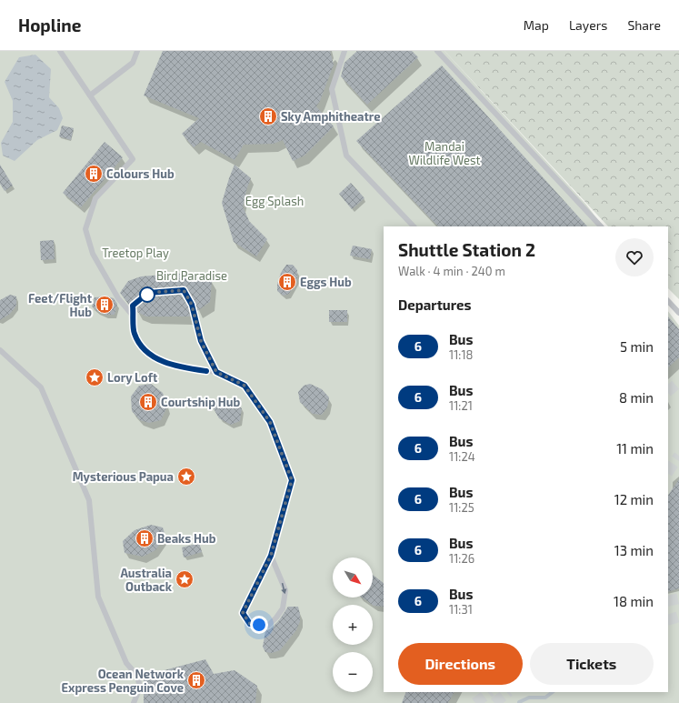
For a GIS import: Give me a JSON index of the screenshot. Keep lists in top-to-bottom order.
{
  "parks": [
    "Mandai Wildlife West",
    "Egg Splash",
    "Treetop Play",
    "Bird Paradise"
  ],
  "places": {
    "building": [
      "Sky Amphitheatre",
      "Colours Hub",
      "Eggs Hub",
      "Feet/Flight Hub",
      "Courtship Hub",
      "Beaks Hub",
      "Ocean Network Express Penguin Cove"
    ],
    "place": ["Lory Loft", "Mysterious Papua", "Australia Outback"]
  },
  "lines": ["bus line 6"],
  "north": "bottom right",
  "page": {
    "header": "Hopline",
    "nav": ["Map", "Layers", "Share"],
    "heading": [
      ["Shuttle Station 2", "Walk · 4 min · 240 m"],
      "Departures"
    ],
    "list": [
      {
        "mark": "6",
        "name": "Bus",
        "note": "11:18",
        "value": "5 min"
      },
      {
        "mark": "6",
        "name": "Bus",
        "note": "11:21",
        "value": "8 min"
      },
      {
        "mark": "6",
        "name": "Bus",
        "note": "11:24",
        "value": "11 min"
      },
      {
        "mark": "6",
        "name": "Bus",
        "note": "11:25",
        "value": "12 min"
      },
      {
        "mark": "6",
        "name": "Bus",
        "note": "11:26",
        "value": "13 min"
      },
      {
        "mark": "6",
        "name": "Bus",
        "note": "11:31",
        "value": "18 min"
      }
    ],
    "map_buttons": ["+", "−"],
    "buttons": ["Directions", "Tickets"]
  }
}
